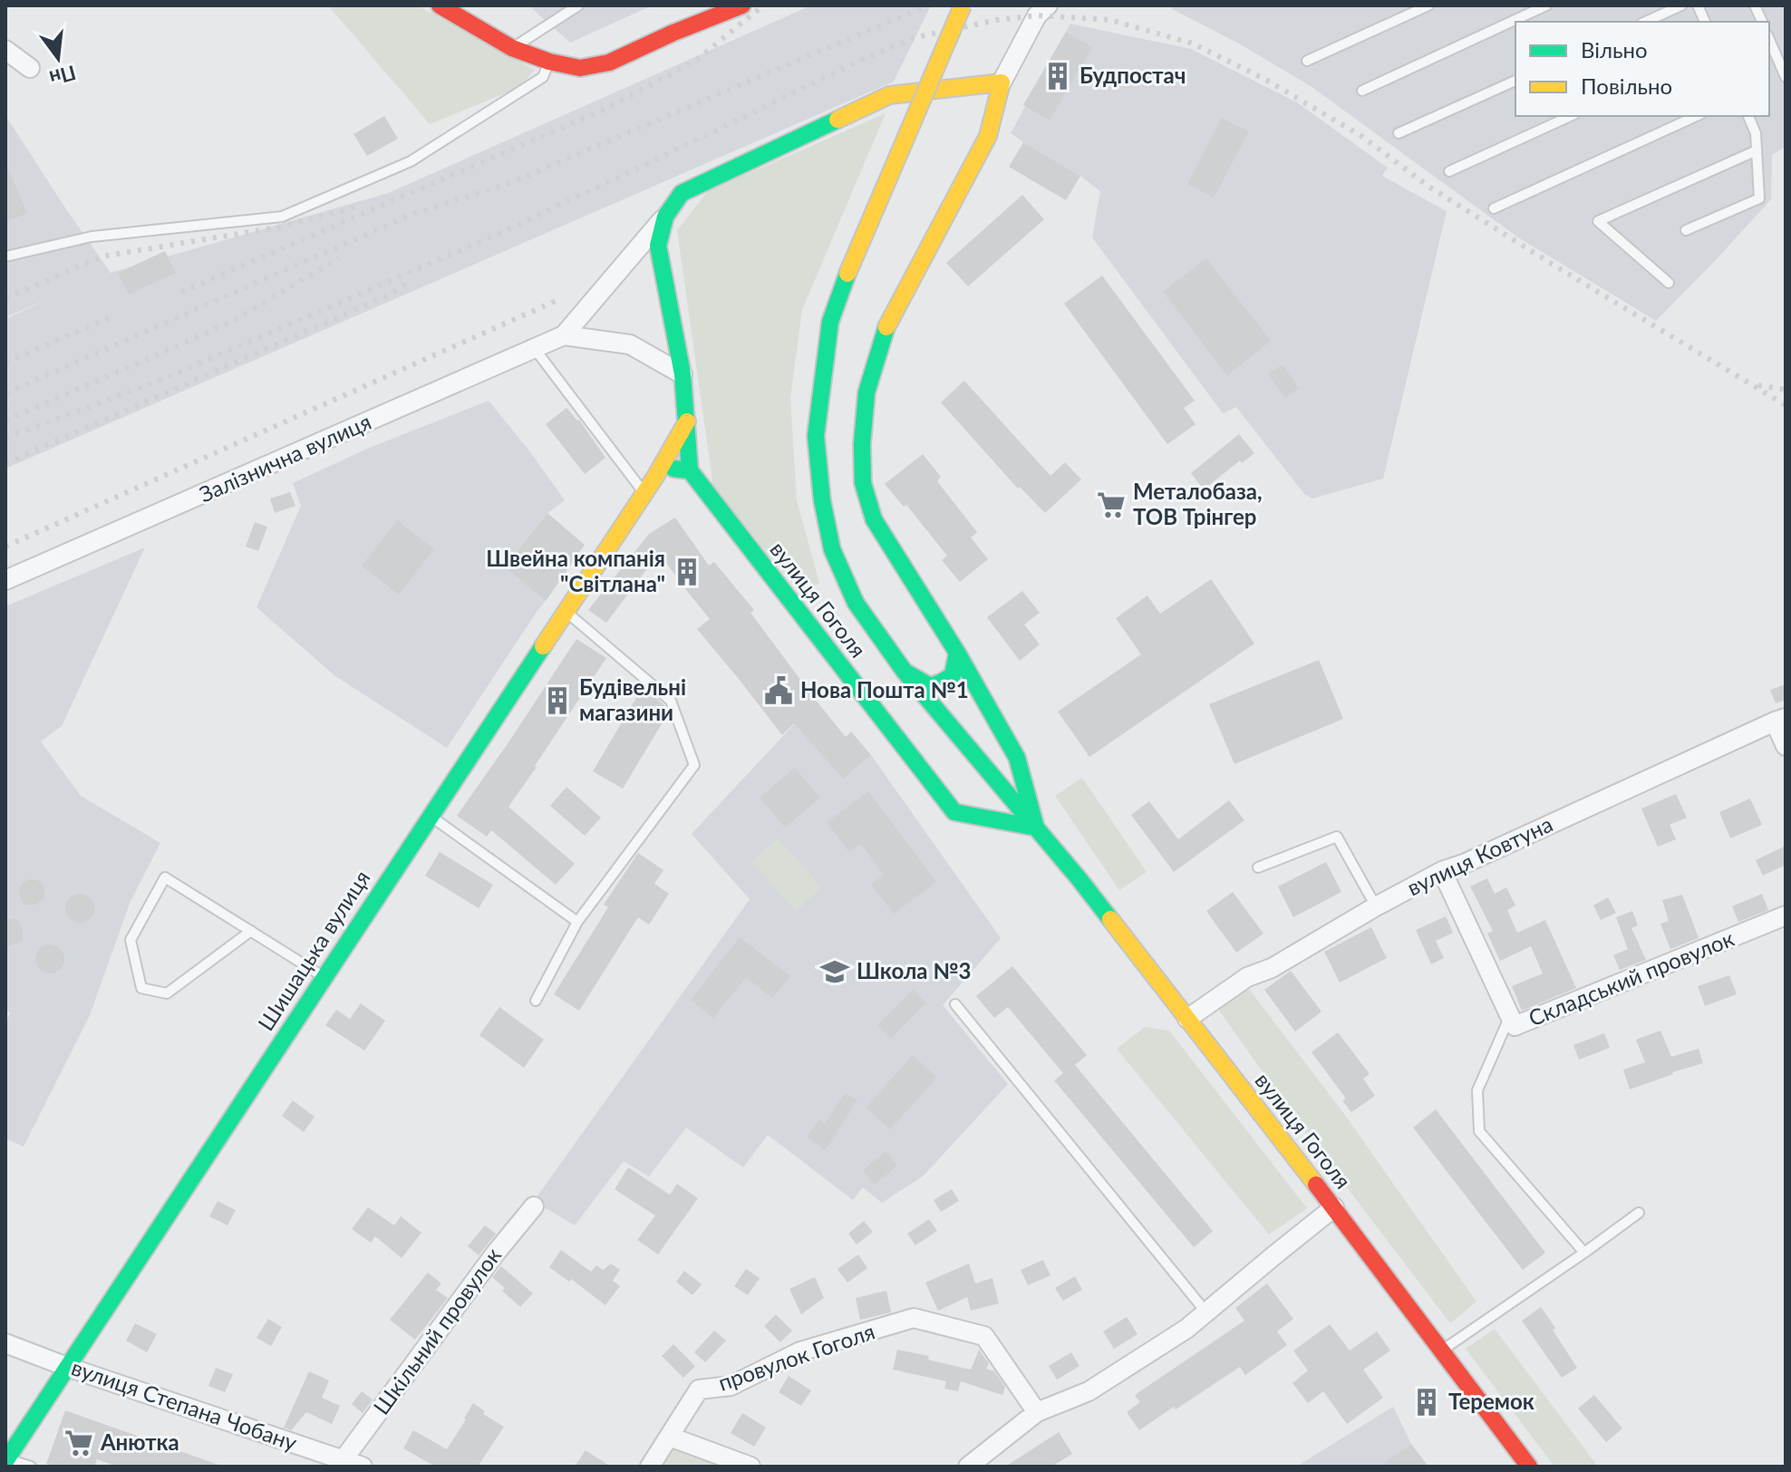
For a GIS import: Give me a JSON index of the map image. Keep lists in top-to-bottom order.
{
  "streets": {
    "street": [
      "Залізнична вулиця",
      "вулиця Гоголя",
      "вулиця Ковтуна",
      "Шишацька вулиця",
      "Складський провулок",
      "Шкільний провулок",
      "провулок Гоголя",
      "вулиця Степана Чобану"
    ]
  },
  "crossings": [
    ["вулиця Гоголя", "вулиця Ковтуна"],
    ["вулиця Ковтуна", "Складський провулок"],
    ["Шишацька вулиця", "вулиця Степана Чобану"],
    ["Шкільний провулок", "вулиця Степана Чобану"]
  ],
  "places": {
    "building": [
      "Будпостач",
      "Швейна компанія \"Світлана\"",
      "Будівельні магазини",
      "Теремок"
    ],
    "supermarket": ["Металобаза, ТОВ Трінгер", "Анютка"],
    "public building": ["Нова Пошта №1"],
    "school or university": ["Школа №3"]
  },
  "legend": ["Вільно", "Повільно"],
  "north": "bottom"
}
